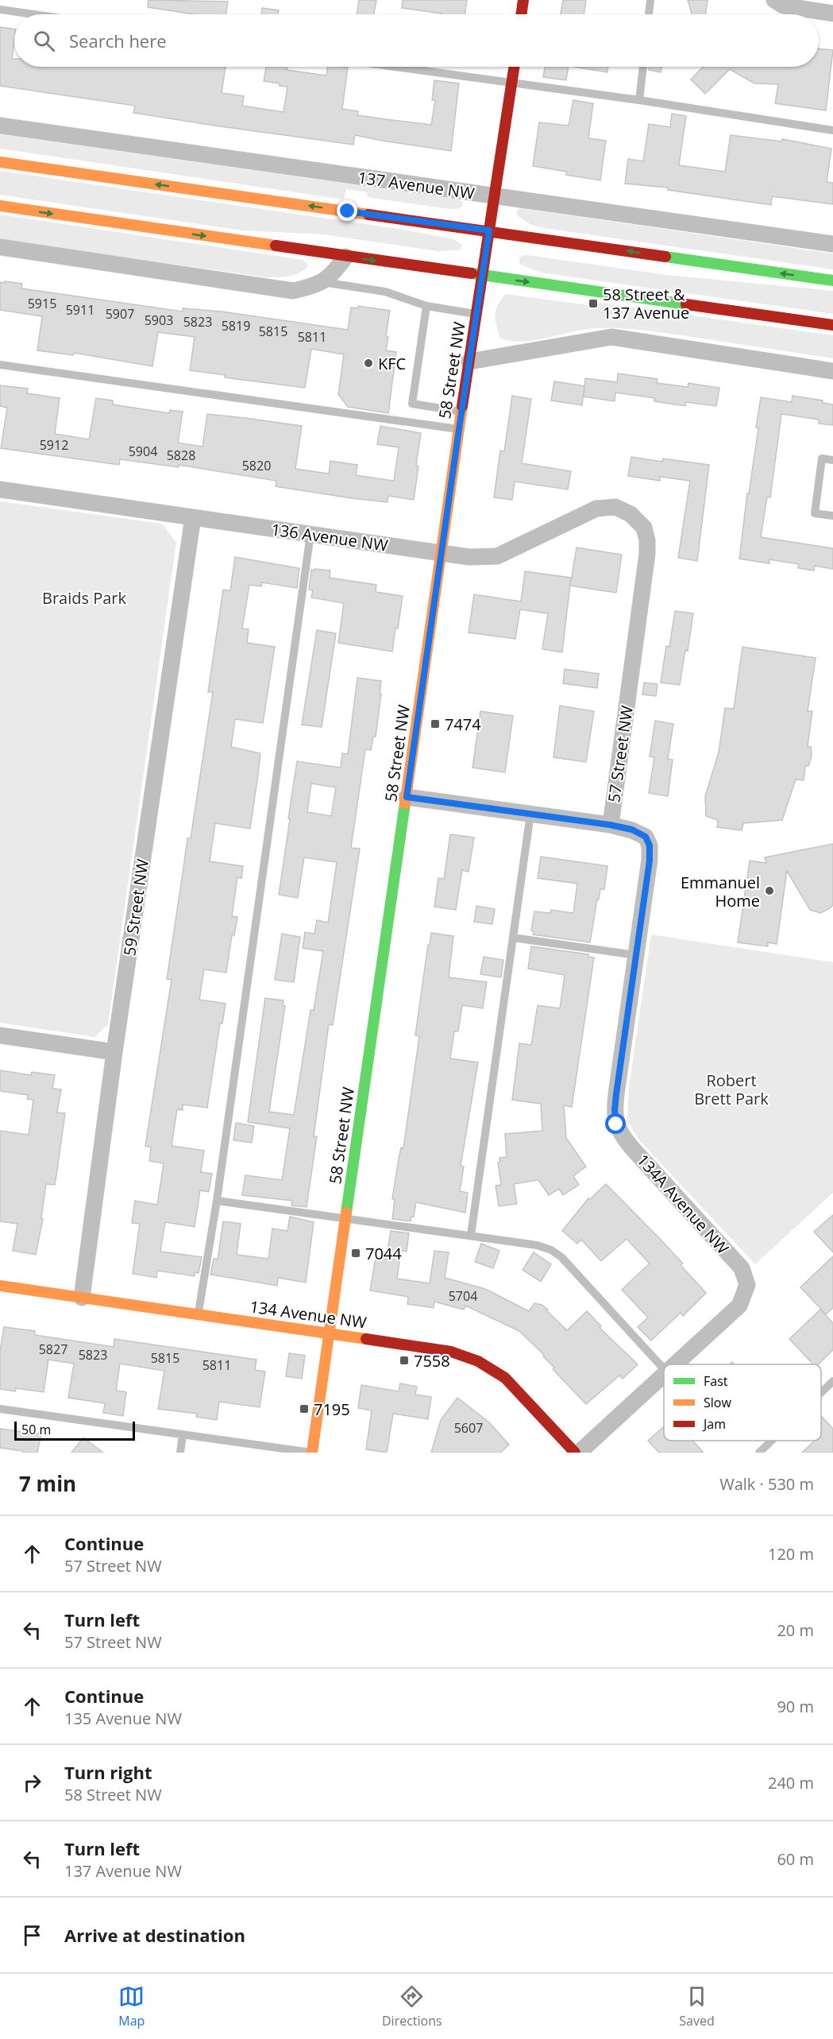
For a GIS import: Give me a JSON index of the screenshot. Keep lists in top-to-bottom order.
{
  "streets": {
    "street": [
      "137 Avenue NW",
      "58 Street NW",
      "136 Avenue NW",
      "57 Street NW",
      "59 Street NW",
      "134A Avenue NW",
      "134 Avenue NW"
    ]
  },
  "crossings": [
    ["137 Avenue NW", "58 Street NW"],
    ["58 Street NW", "136 Avenue NW"],
    ["58 Street NW", "134 Avenue NW"],
    ["136 Avenue NW", "57 Street NW"],
    ["136 Avenue NW", "59 Street NW"],
    ["57 Street NW", "134A Avenue NW"],
    ["59 Street NW", "134 Avenue NW"]
  ],
  "parks": ["Braids Park", "Robert Brett Park"],
  "places": {
    "transit": [
      "58 Street & 137 Avenue",
      "7474",
      "7044",
      "7558",
      "7195"
    ],
    "other": ["KFC", "Emmanuel Home"]
  },
  "house_numbers": [
    "5915",
    "5911",
    "5907",
    "5903",
    "5823",
    "5819",
    "5815",
    "5811",
    "5912",
    "5904",
    "5828",
    "5820",
    "5704",
    "5827",
    "5823",
    "5815",
    "5811",
    "5607"
  ],
  "legend": ["Fast", "Slow", "Jam"],
  "scale_bar": "50 m",
  "page": {
    "search": "Search here",
    "scale": "50 m",
    "heading": ["7 min", "Walk · 530 m"],
    "list": [
      ["Continue", "57 Street NW", "120 m"],
      ["Turn left", "57 Street NW", "20 m"],
      ["Continue", "135 Avenue NW", "90 m"],
      ["Turn right", "58 Street NW", "240 m"],
      ["Turn left", "137 Avenue NW", "60 m"],
      "Arrive at destination"
    ],
    "nav": ["Map", "Directions", "Saved"]
  }
}
